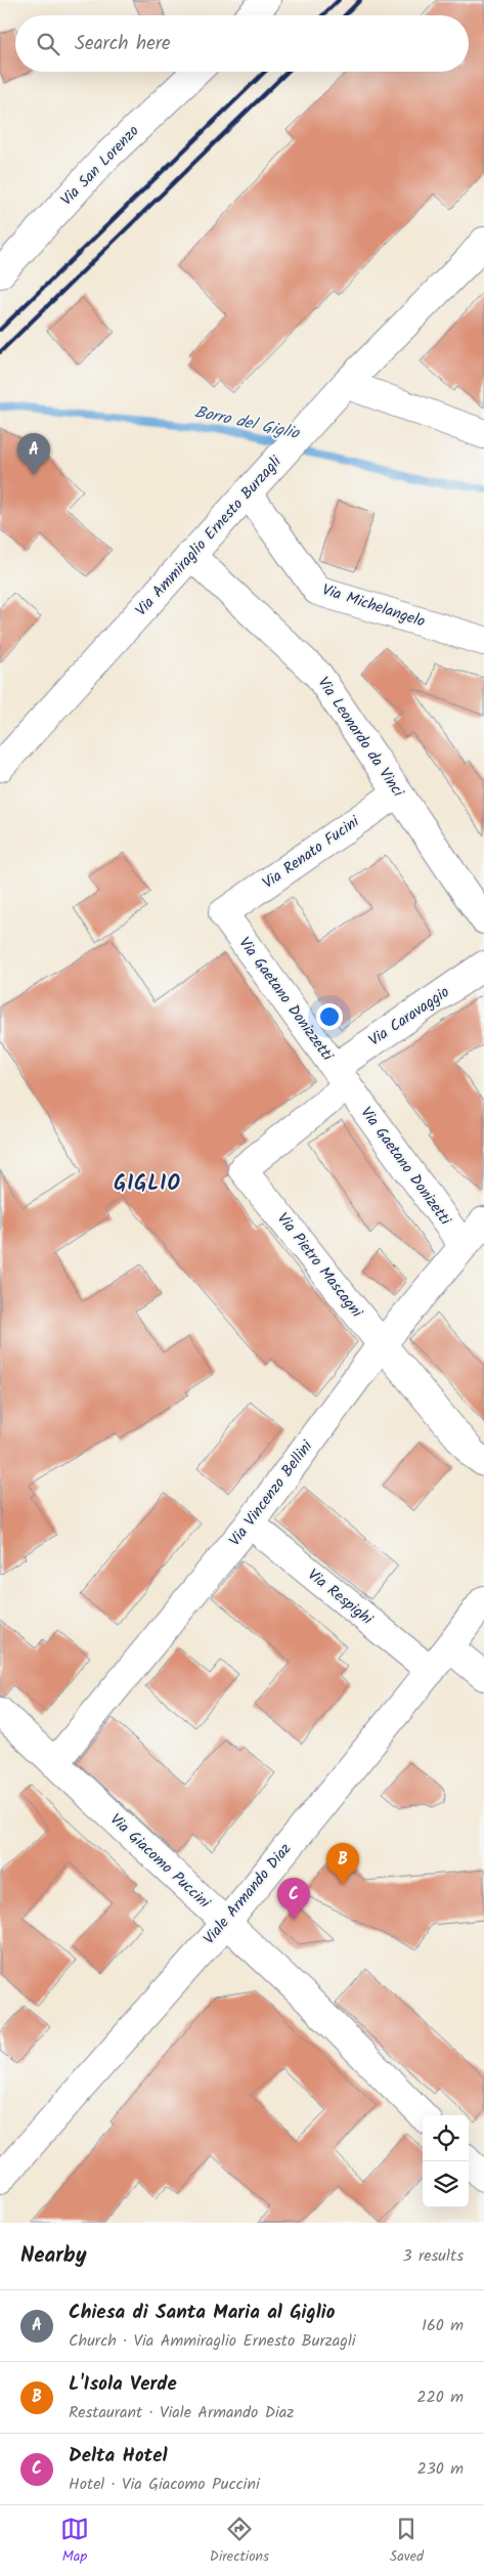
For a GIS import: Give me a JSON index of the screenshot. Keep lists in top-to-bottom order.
{
  "streets": {
    "street": [
      "Via San Lorenzo",
      "Via Ammiraglio Ernesto Burzagli",
      "Via Michelangelo",
      "Via Leonardo da Vinci",
      "Via Renato Fucini",
      "Via Gaetano Donizzetti",
      "Via Caravaggio",
      "Via Gaetano Donizetti",
      "Via Pietro Mascagni",
      "Via Vincenzo Bellini",
      "Via Respighi",
      "Via Giacomo Puccini",
      "Viale Armando Diaz"
    ]
  },
  "crossings": [
    ["Via Ammiraglio Ernesto Burzagli", "Via Michelangelo"],
    ["Via Ammiraglio Ernesto Burzagli", "Via Leonardo da Vinci"],
    ["Via Leonardo da Vinci", "Via Renato Fucini"],
    ["Via Renato Fucini", "Via Gaetano Donizzetti"],
    ["Via Gaetano Donizzetti", "Via Caravaggio"],
    ["Via Gaetano Donizzetti", "Via Gaetano Donizetti"],
    ["Via Gaetano Donizzetti", "Via Pietro Mascagni"],
    ["Via Caravaggio", "Via Gaetano Donizetti"],
    ["Via Caravaggio", "Via Pietro Mascagni"],
    ["Via Gaetano Donizetti", "Via Pietro Mascagni"],
    ["Via Gaetano Donizetti", "Via Vincenzo Bellini"],
    ["Via Pietro Mascagni", "Via Vincenzo Bellini"],
    ["Via Vincenzo Bellini", "Via Respighi"],
    ["Via Vincenzo Bellini", "Via Giacomo Puccini"],
    ["Via Respighi", "Viale Armando Diaz"],
    ["Via Giacomo Puccini", "Viale Armando Diaz"]
  ],
  "districts": ["GIGLIO"],
  "water": ["Borro del Giglio"],
  "page": {
    "search": "Search here",
    "pins": ["A", "B", "C"],
    "heading": ["Nearby", "3 results"],
    "list": [
      {
        "mark": "A",
        "name": "Chiesa di Santa Maria al Giglio",
        "note": "Church · Via Ammiraglio Ernesto Burzagli",
        "value": "160 m"
      },
      {
        "mark": "B",
        "name": "L'Isola Verde",
        "note": "Restaurant · Viale Armando Diaz",
        "value": "220 m"
      },
      {
        "mark": "C",
        "name": "Delta Hotel",
        "note": "Hotel · Via Giacomo Puccini",
        "value": "230 m"
      }
    ],
    "nav": ["Map", "Directions", "Saved"]
  }
}
